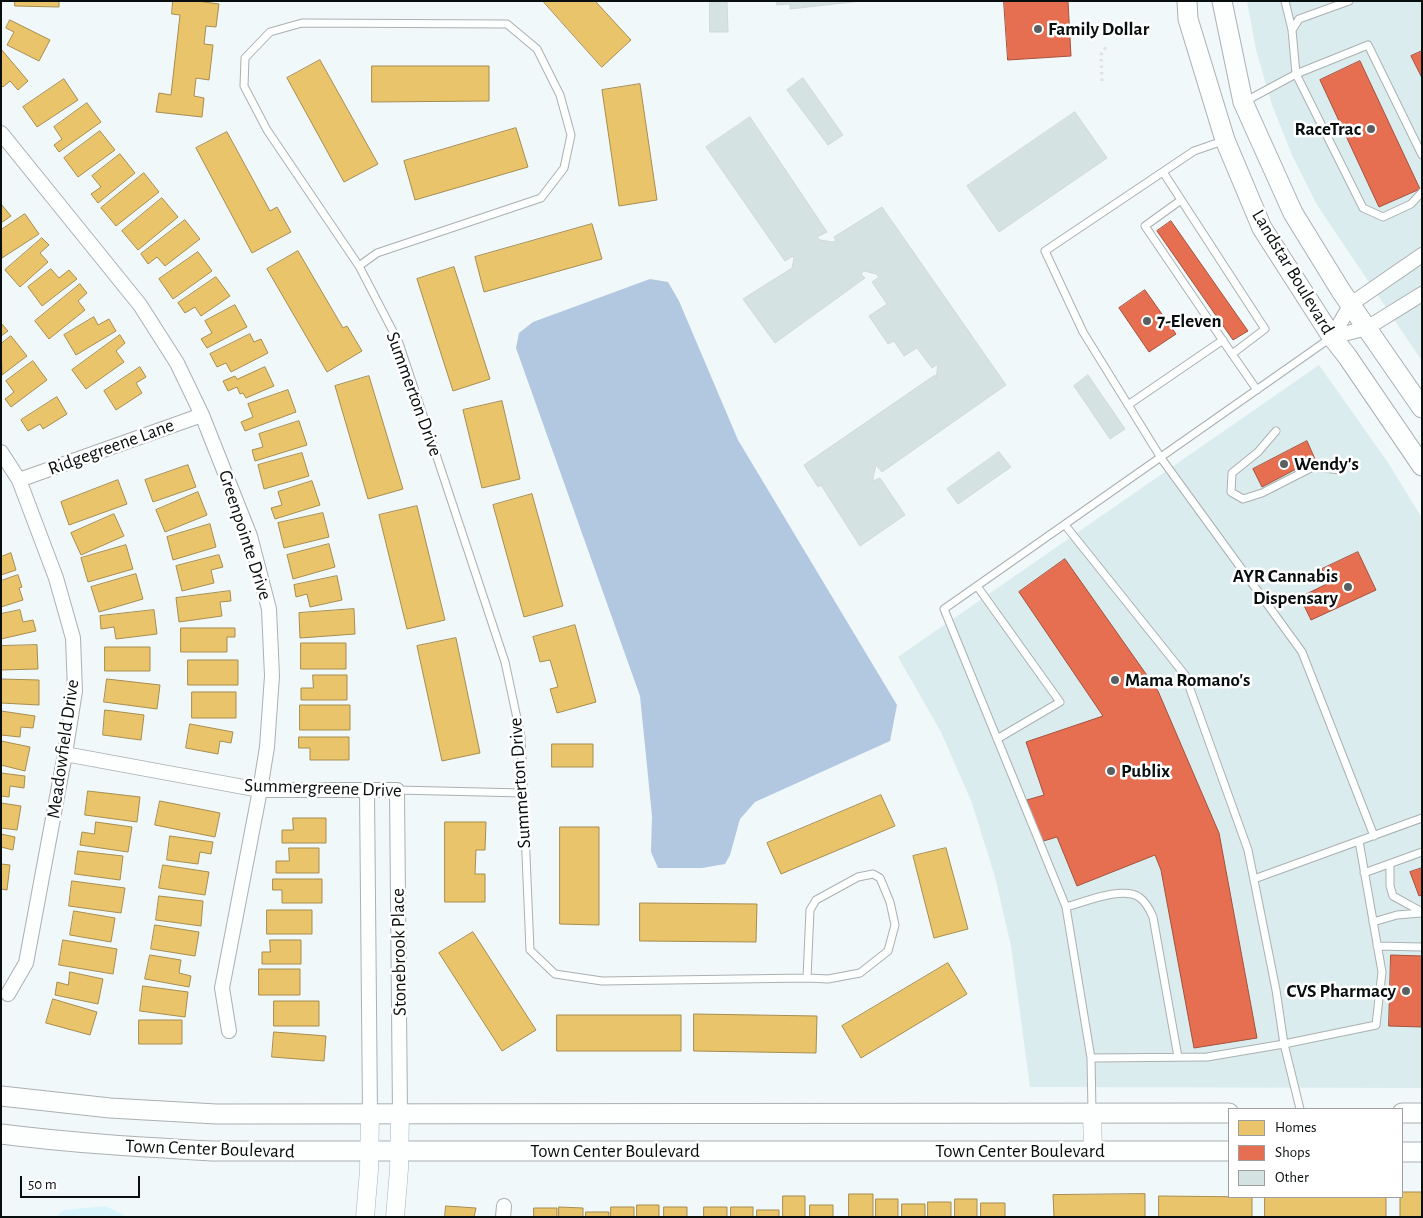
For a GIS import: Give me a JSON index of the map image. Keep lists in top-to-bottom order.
{
  "streets": {
    "main road": ["Landstar Boulevard", "Town Center Boulevard"],
    "street": [
      "Ridgegreene Lane",
      "Greenpointe Drive",
      "Meadowfield Drive",
      "Summergreene Drive",
      "Stonebrook Place"
    ],
    "lane": ["Summerton Drive"]
  },
  "crossings": [
    ["Summerton Drive", "Summergreene Drive"],
    ["Ridgegreene Lane", "Greenpointe Drive"],
    ["Ridgegreene Lane", "Meadowfield Drive"],
    ["Greenpointe Drive", "Summergreene Drive"],
    ["Meadowfield Drive", "Summergreene Drive"],
    ["Summergreene Drive", "Stonebrook Place"],
    ["Stonebrook Place", "Town Center Boulevard"]
  ],
  "places": [
    "Family Dollar",
    "RaceTrac",
    "7-Eleven",
    "Wendy's",
    "AYR Cannabis Dispensary",
    "Mama Romano's",
    "Publix",
    "CVS Pharmacy"
  ],
  "legend": ["Homes", "Shops", "Other"],
  "scale_bar": "50 m"
}
